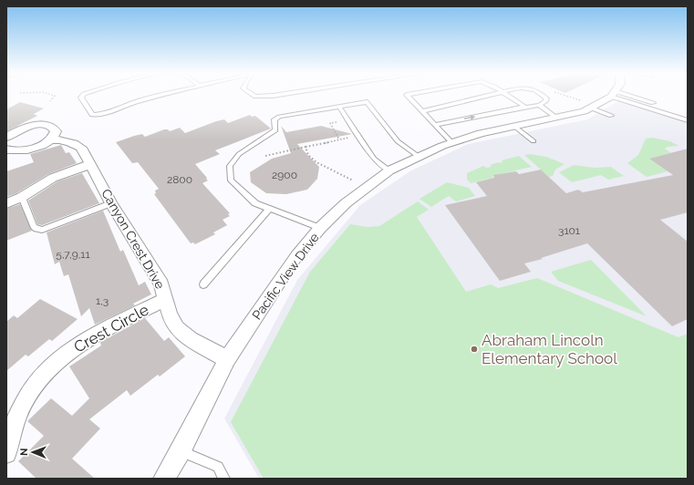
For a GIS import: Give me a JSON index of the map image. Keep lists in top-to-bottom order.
{
  "streets": {
    "street": ["Canyon Crest Drive", "Pacific View Drive", "Crest Circle"]
  },
  "crossings": [
    ["Canyon Crest Drive", "Pacific View Drive"],
    ["Canyon Crest Drive", "Crest Circle"]
  ],
  "places": ["Abraham Lincoln Elementary School"],
  "house_numbers": [
    "2900",
    "2800",
    "3101",
    "5,7,9,11",
    "1,3"
  ],
  "north": "left"
}
